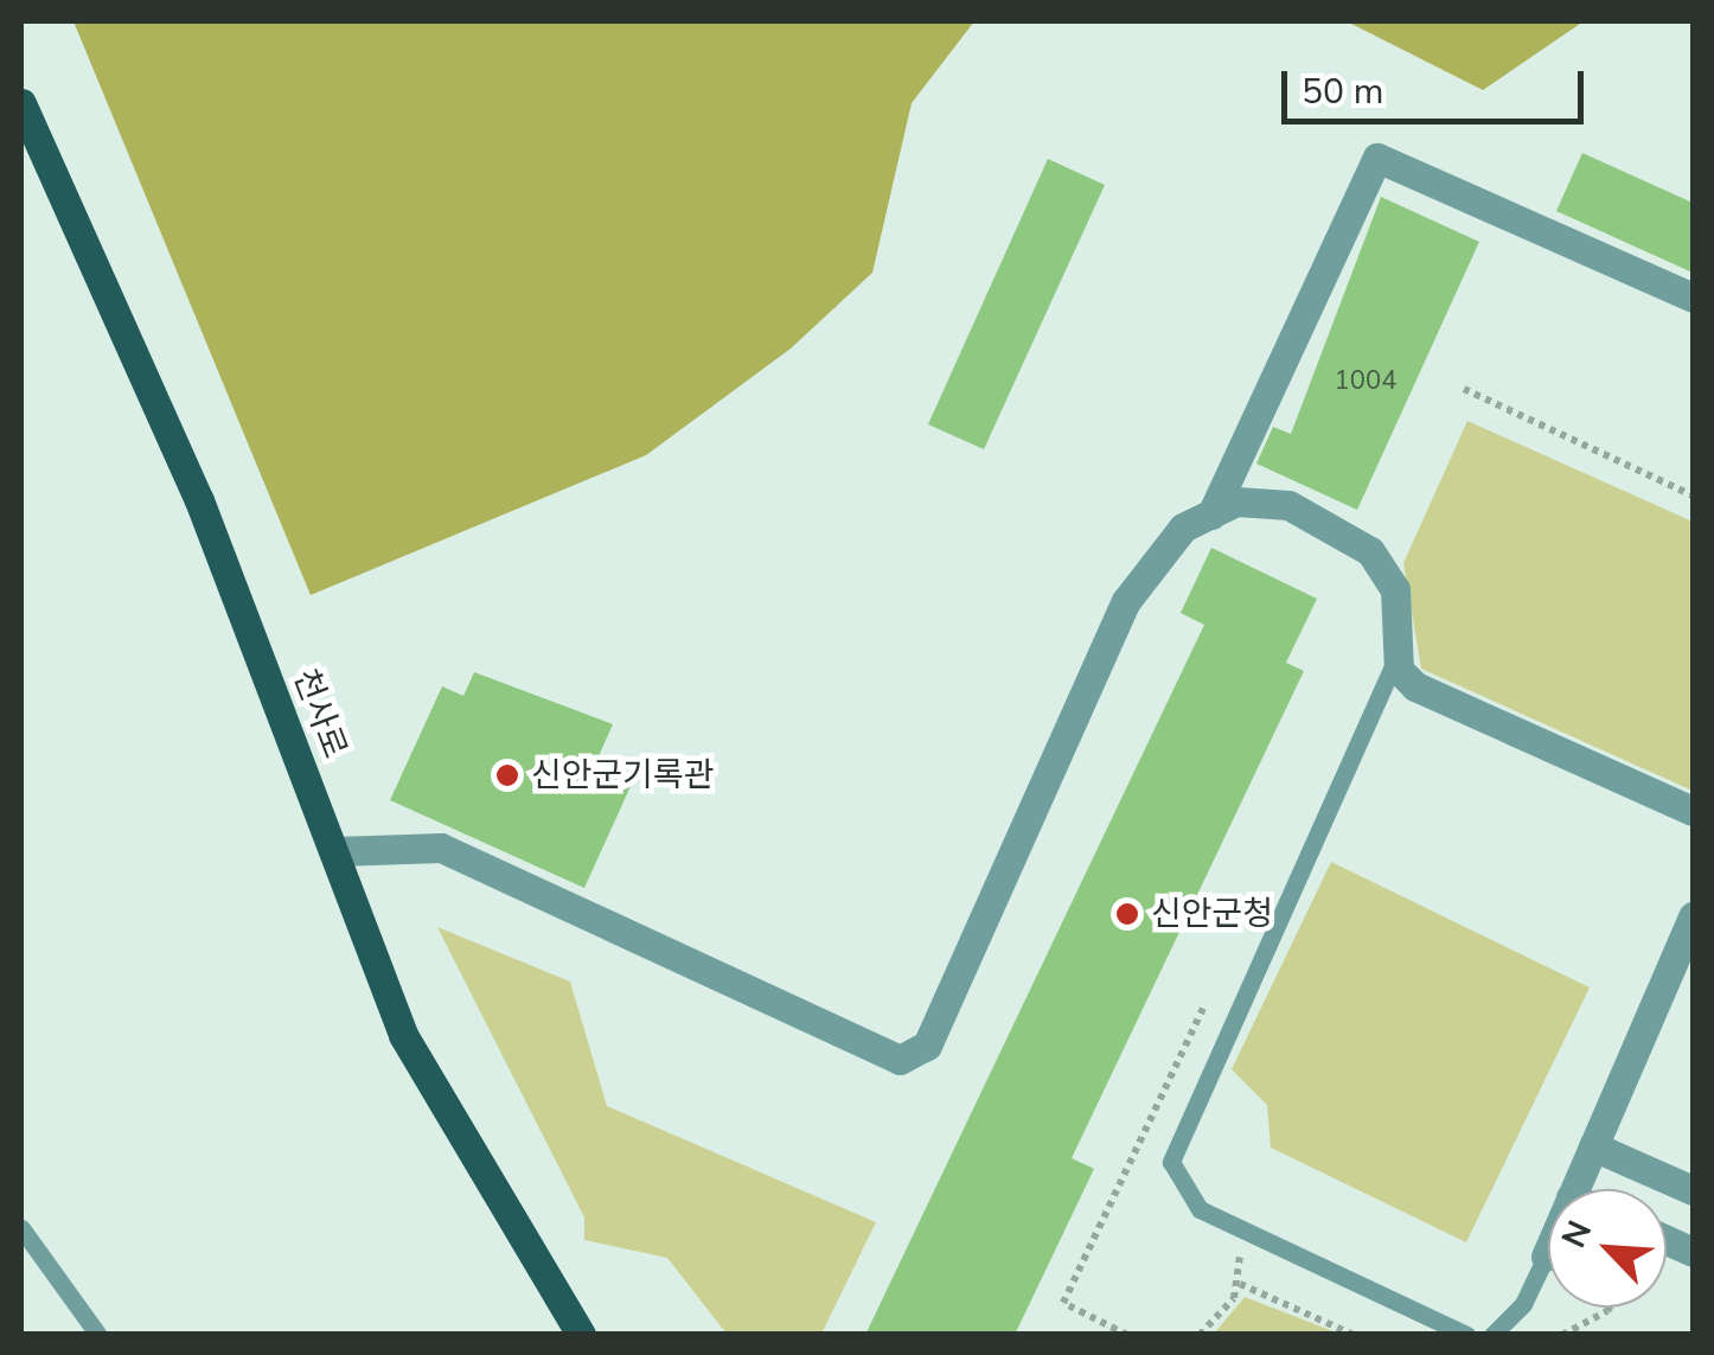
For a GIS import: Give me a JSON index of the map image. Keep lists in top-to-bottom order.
{
  "streets": {
    "main road": ["천사로"]
  },
  "places": ["신안군기록관", "신안군청"],
  "house_numbers": ["1004"],
  "scale_bar": "50 m",
  "north": "top left"
}
